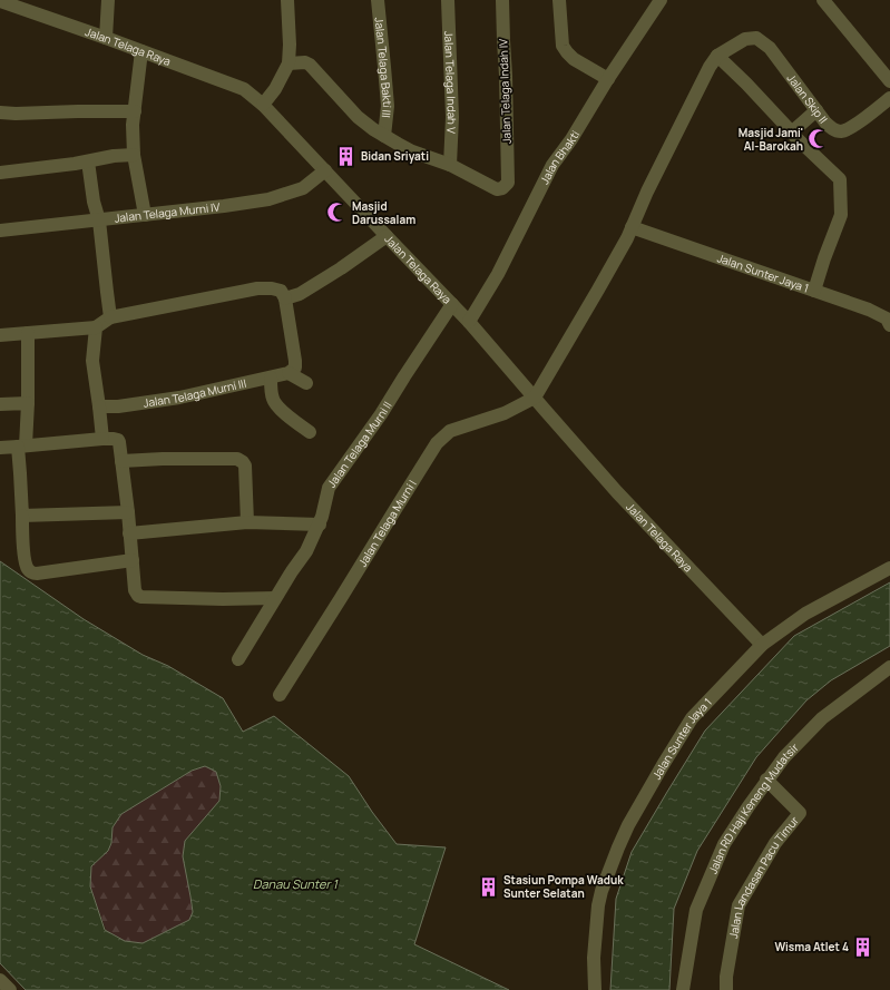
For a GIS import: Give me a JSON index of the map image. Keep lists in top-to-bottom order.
{
  "streets": {
    "street": [
      "Jalan Telaga Raya",
      "Jalan Telaga Bakti III",
      "Jalan Telaga Indah V",
      "Jalan Telaga Indah IV",
      "Jalan Skip II",
      "Jalan Bhakti",
      "Jalan Telaga Murni IV",
      "Jalan Sunter Jaya 1",
      "Jalan Telaga Murni III",
      "Jalan Telaga Murni II",
      "Jalan Telaga Murni I",
      "Jalan RD Haji Keneng Mudatsir",
      "Jalan Landasan Pacu Timur"
    ]
  },
  "crossings": [
    ["Jalan Telaga Raya", "Jalan Bhakti"],
    ["Jalan Telaga Raya", "Jalan Telaga Murni IV"],
    ["Jalan Telaga Raya", "Jalan Sunter Jaya 1"],
    ["Jalan Telaga Raya", "Jalan Telaga Murni II"],
    ["Jalan Telaga Raya", "Jalan Telaga Murni I"],
    ["Jalan Telaga Indah V", "Jalan Telaga Indah IV"],
    ["Jalan RD Haji Keneng Mudatsir", "Jalan Landasan Pacu Timur"]
  ],
  "water": ["Danau Sunter 1"],
  "places": {
    "mosque": ["Masjid Jami' Al-Barokah", "Masjid Darussalam"],
    "building": ["Bidan Sriyati", "Stasiun Pompa Waduk Sunter Selatan", "Wisma Atlet 4"]
  }
}
